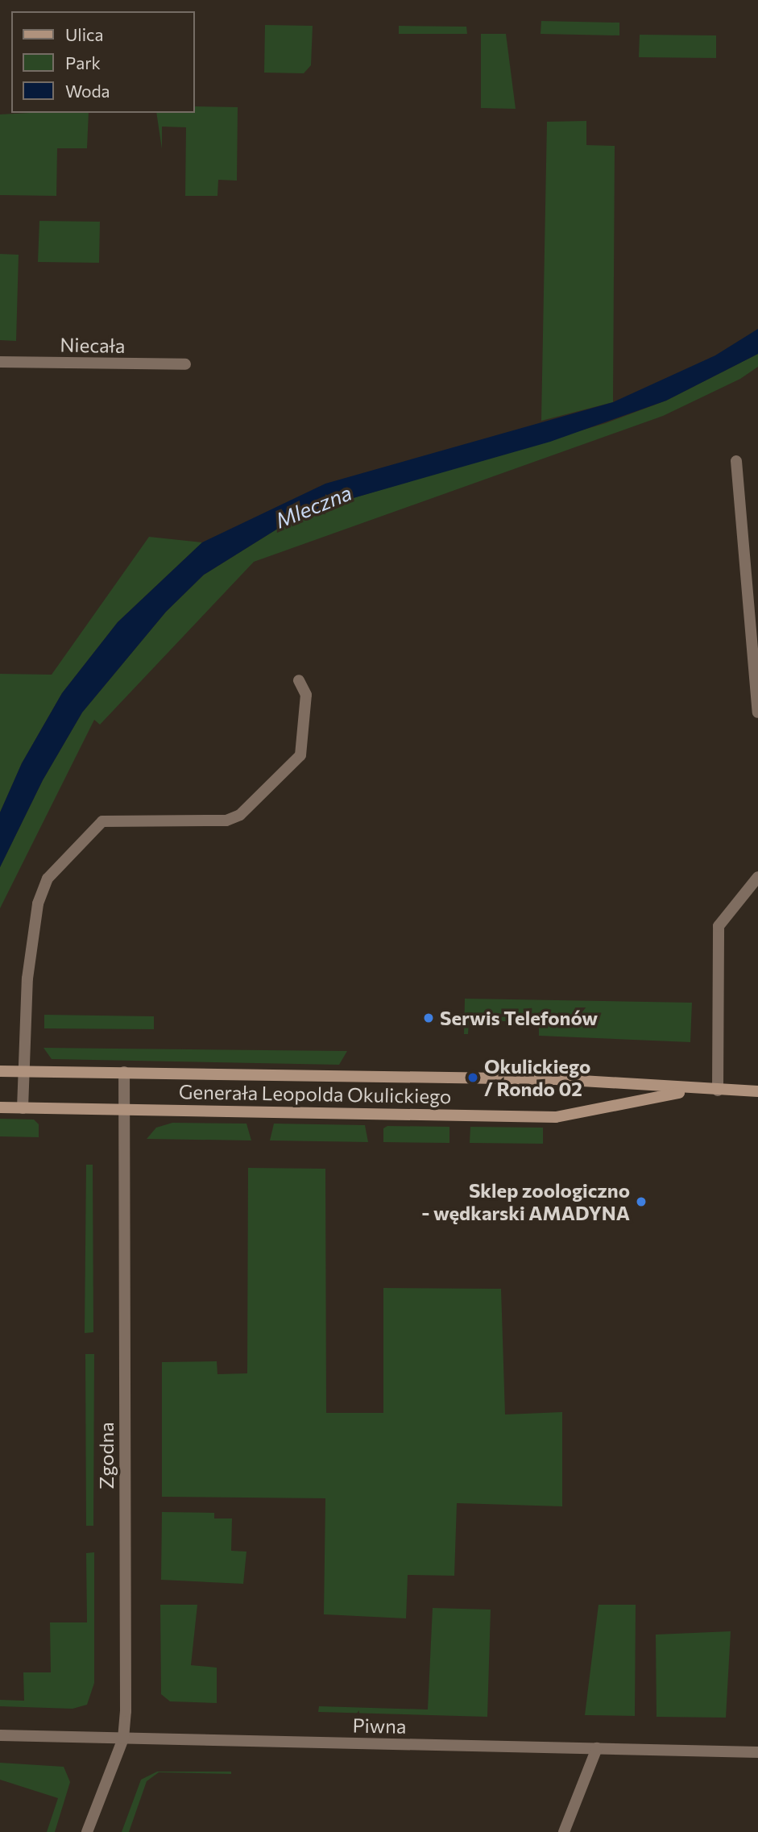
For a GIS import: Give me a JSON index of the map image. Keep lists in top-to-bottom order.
{
  "streets": {
    "main road": ["Generała Leopolda Okulickiego"],
    "street": ["Niecała", "Zgodna", "Piwna"]
  },
  "crossings": [
    ["Generała Leopolda Okulickiego", "Zgodna"],
    ["Zgodna", "Piwna"]
  ],
  "water": ["Mleczna"],
  "places": ["Serwis Telefonów", "Okulickiego / Rondo 02", "Sklep zoologiczno - wędkarski AMADYNA"],
  "legend": ["Ulica", "Park", "Woda"]
}
